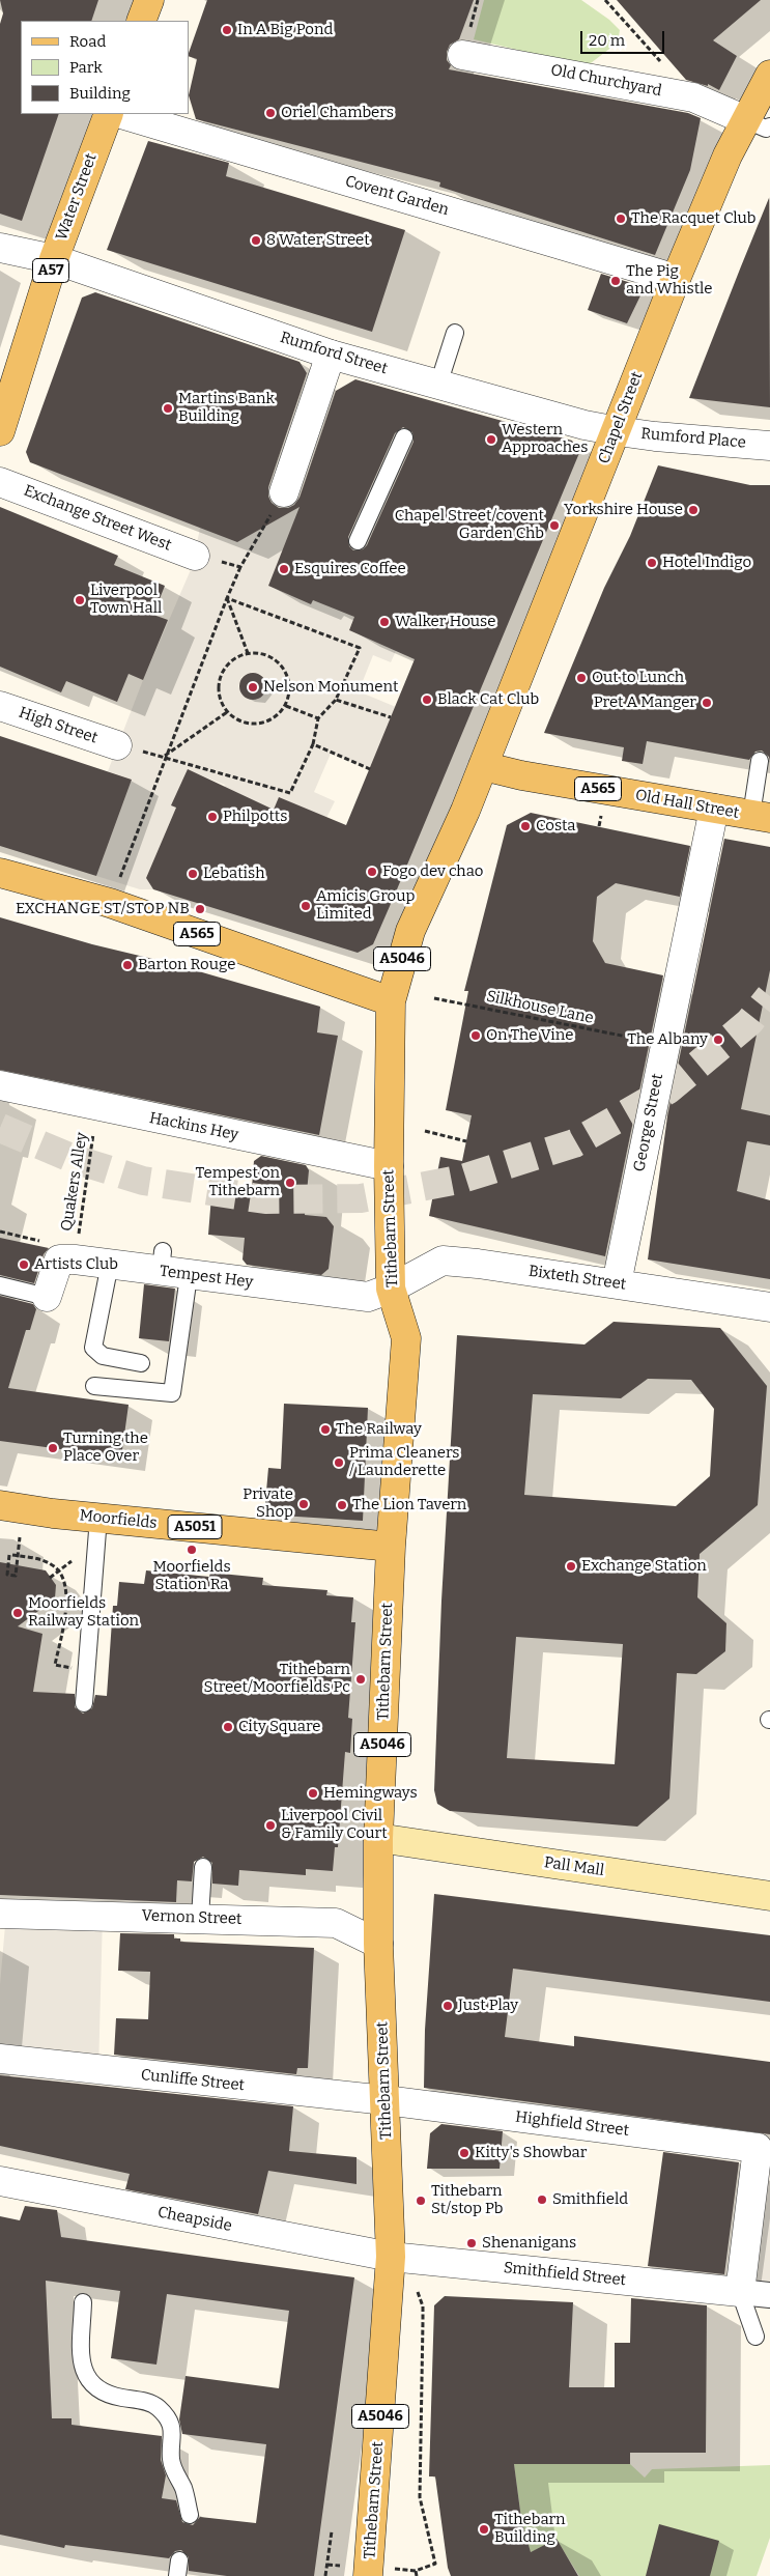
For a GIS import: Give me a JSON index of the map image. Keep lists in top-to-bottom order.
{
  "streets": {
    "main road": [
      "Water Street",
      "A57",
      "Chapel Street",
      "A565",
      "Old Hall Street",
      "A5046",
      "Tithebarn Street",
      "Moorfields",
      "A5051",
      "Pall Mall"
    ],
    "street": [
      "Old Churchyard",
      "Covent Garden",
      "Rumford Street",
      "Rumford Place",
      "Exchange Street West",
      "High Street",
      "George Street",
      "Hackins Hey",
      "Tempest Hey",
      "Bixteth Street",
      "Vernon Street",
      "Cunliffe Street",
      "Highfield Street",
      "Cheapside",
      "Smithfield Street"
    ],
    "path": ["Silkhouse Lane", "Quakers Alley"]
  },
  "crossings": [
    ["Old Churchyard", "Chapel Street"],
    ["Covent Garden", "Chapel Street"],
    ["Water Street", "Rumford Street"],
    ["Rumford Street", "Chapel Street"],
    ["Rumford Street", "Rumford Place"],
    ["Chapel Street", "Rumford Place"],
    ["Chapel Street", "Old Hall Street"],
    ["Chapel Street", "Tithebarn Street"],
    ["A565", "Tithebarn Street"],
    ["Old Hall Street", "George Street"],
    ["Old Hall Street", "Tithebarn Street"],
    ["George Street", "Bixteth Street"],
    ["Hackins Hey", "Quakers Alley"],
    ["Hackins Hey", "Tithebarn Street"],
    ["Quakers Alley", "Tempest Hey"],
    ["Tithebarn Street", "Tempest Hey"],
    ["Tithebarn Street", "Bixteth Street"],
    ["Tithebarn Street", "Moorfields"],
    ["Tithebarn Street", "Pall Mall"],
    ["Tithebarn Street", "Vernon Street"],
    ["Tithebarn Street", "Cunliffe Street"],
    ["Tithebarn Street", "Highfield Street"],
    ["Tithebarn Street", "Cheapside"],
    ["Tithebarn Street", "Smithfield Street"],
    ["Tempest Hey", "Bixteth Street"],
    ["Cunliffe Street", "Highfield Street"],
    ["Highfield Street", "Smithfield Street"],
    ["Cheapside", "Smithfield Street"]
  ],
  "places": [
    "In A Big Pond",
    "Oriel Chambers",
    "The Racquet Club",
    "8 Water Street",
    "The Pig and Whistle",
    "Martins Bank Building",
    "Western Approaches",
    "Yorkshire House",
    "Chapel Street/covent Garden Chb",
    "Hotel Indigo",
    "Esquires Coffee",
    "Liverpool Town Hall",
    "Walker House",
    "Out to Lunch",
    "Nelson Monument",
    "Black Cat Club",
    "Pret A Manger",
    "Philpotts",
    "Costa",
    "Fogo dev chao",
    "Lebatish",
    "Amicis Group Limited",
    "EXCHANGE ST/STOP NB",
    "Barton Rouge",
    "On The Vine",
    "The Albany",
    "Tempest on Tithebarn",
    "Artists Club",
    "The Railway",
    "Turning the Place Over",
    "Prima Cleaners / Launderette",
    "Private Shop",
    "The Lion Tavern",
    "Moorfields Station Ra",
    "Exchange Station",
    "Moorfields Railway Station",
    "Tithebarn Street/Moorfields Pc",
    "City Square",
    "Hemingways",
    "Liverpool Civil & Family Court",
    "Just Play",
    "Kitty's Showbar",
    "Smithfield",
    "Tithebarn St/stop Pb",
    "Shenanigans",
    "Tithebarn Building"
  ],
  "legend": ["Road", "Park", "Building"],
  "scale_bar": "20 m"
}
